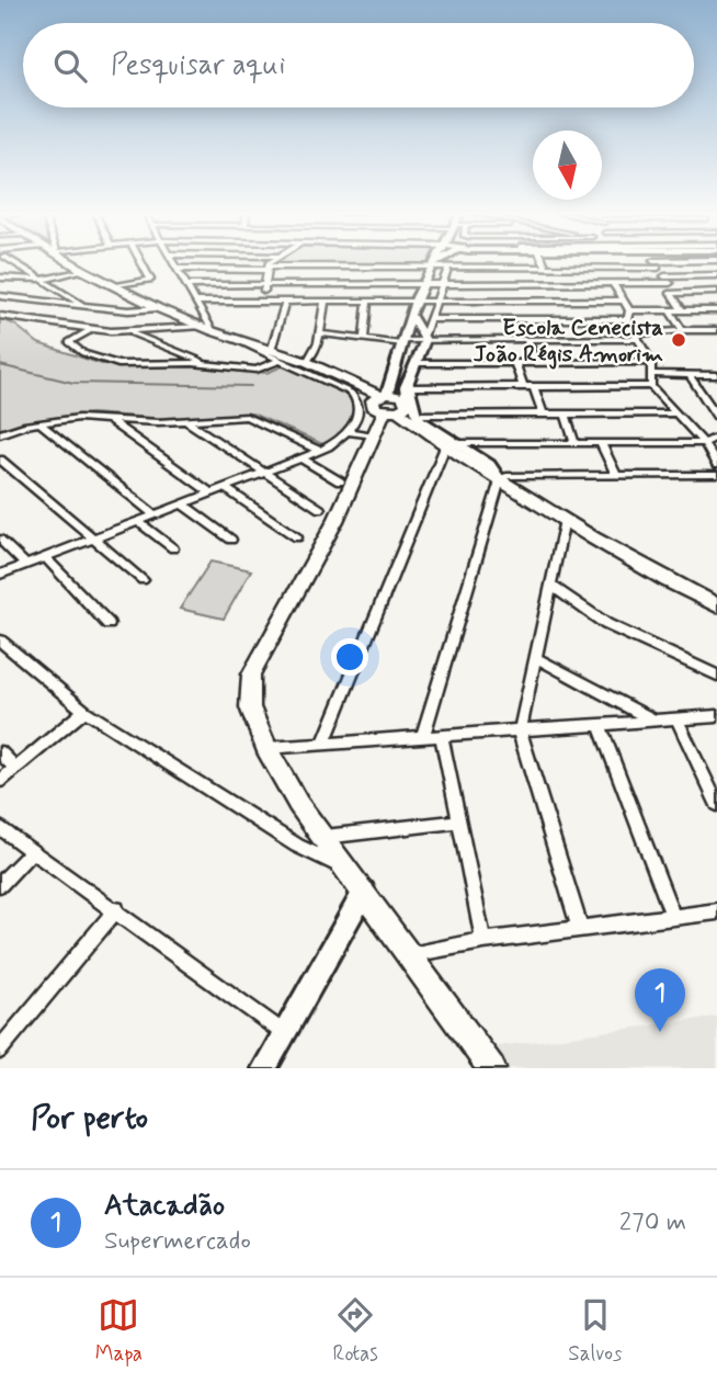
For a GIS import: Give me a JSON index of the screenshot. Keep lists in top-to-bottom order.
{
  "places": ["Escola Cenecista João Régis Amorim"],
  "north": "bottom",
  "page": {
    "search": "Pesquisar aqui",
    "pins": "1",
    "heading": "Por perto",
    "list": [
      {
        "mark": "1",
        "name": "Atacadão",
        "note": "Supermercado",
        "value": "270 m"
      }
    ],
    "nav": ["Mapa", "Rotas", "Salvos"]
  }
}
